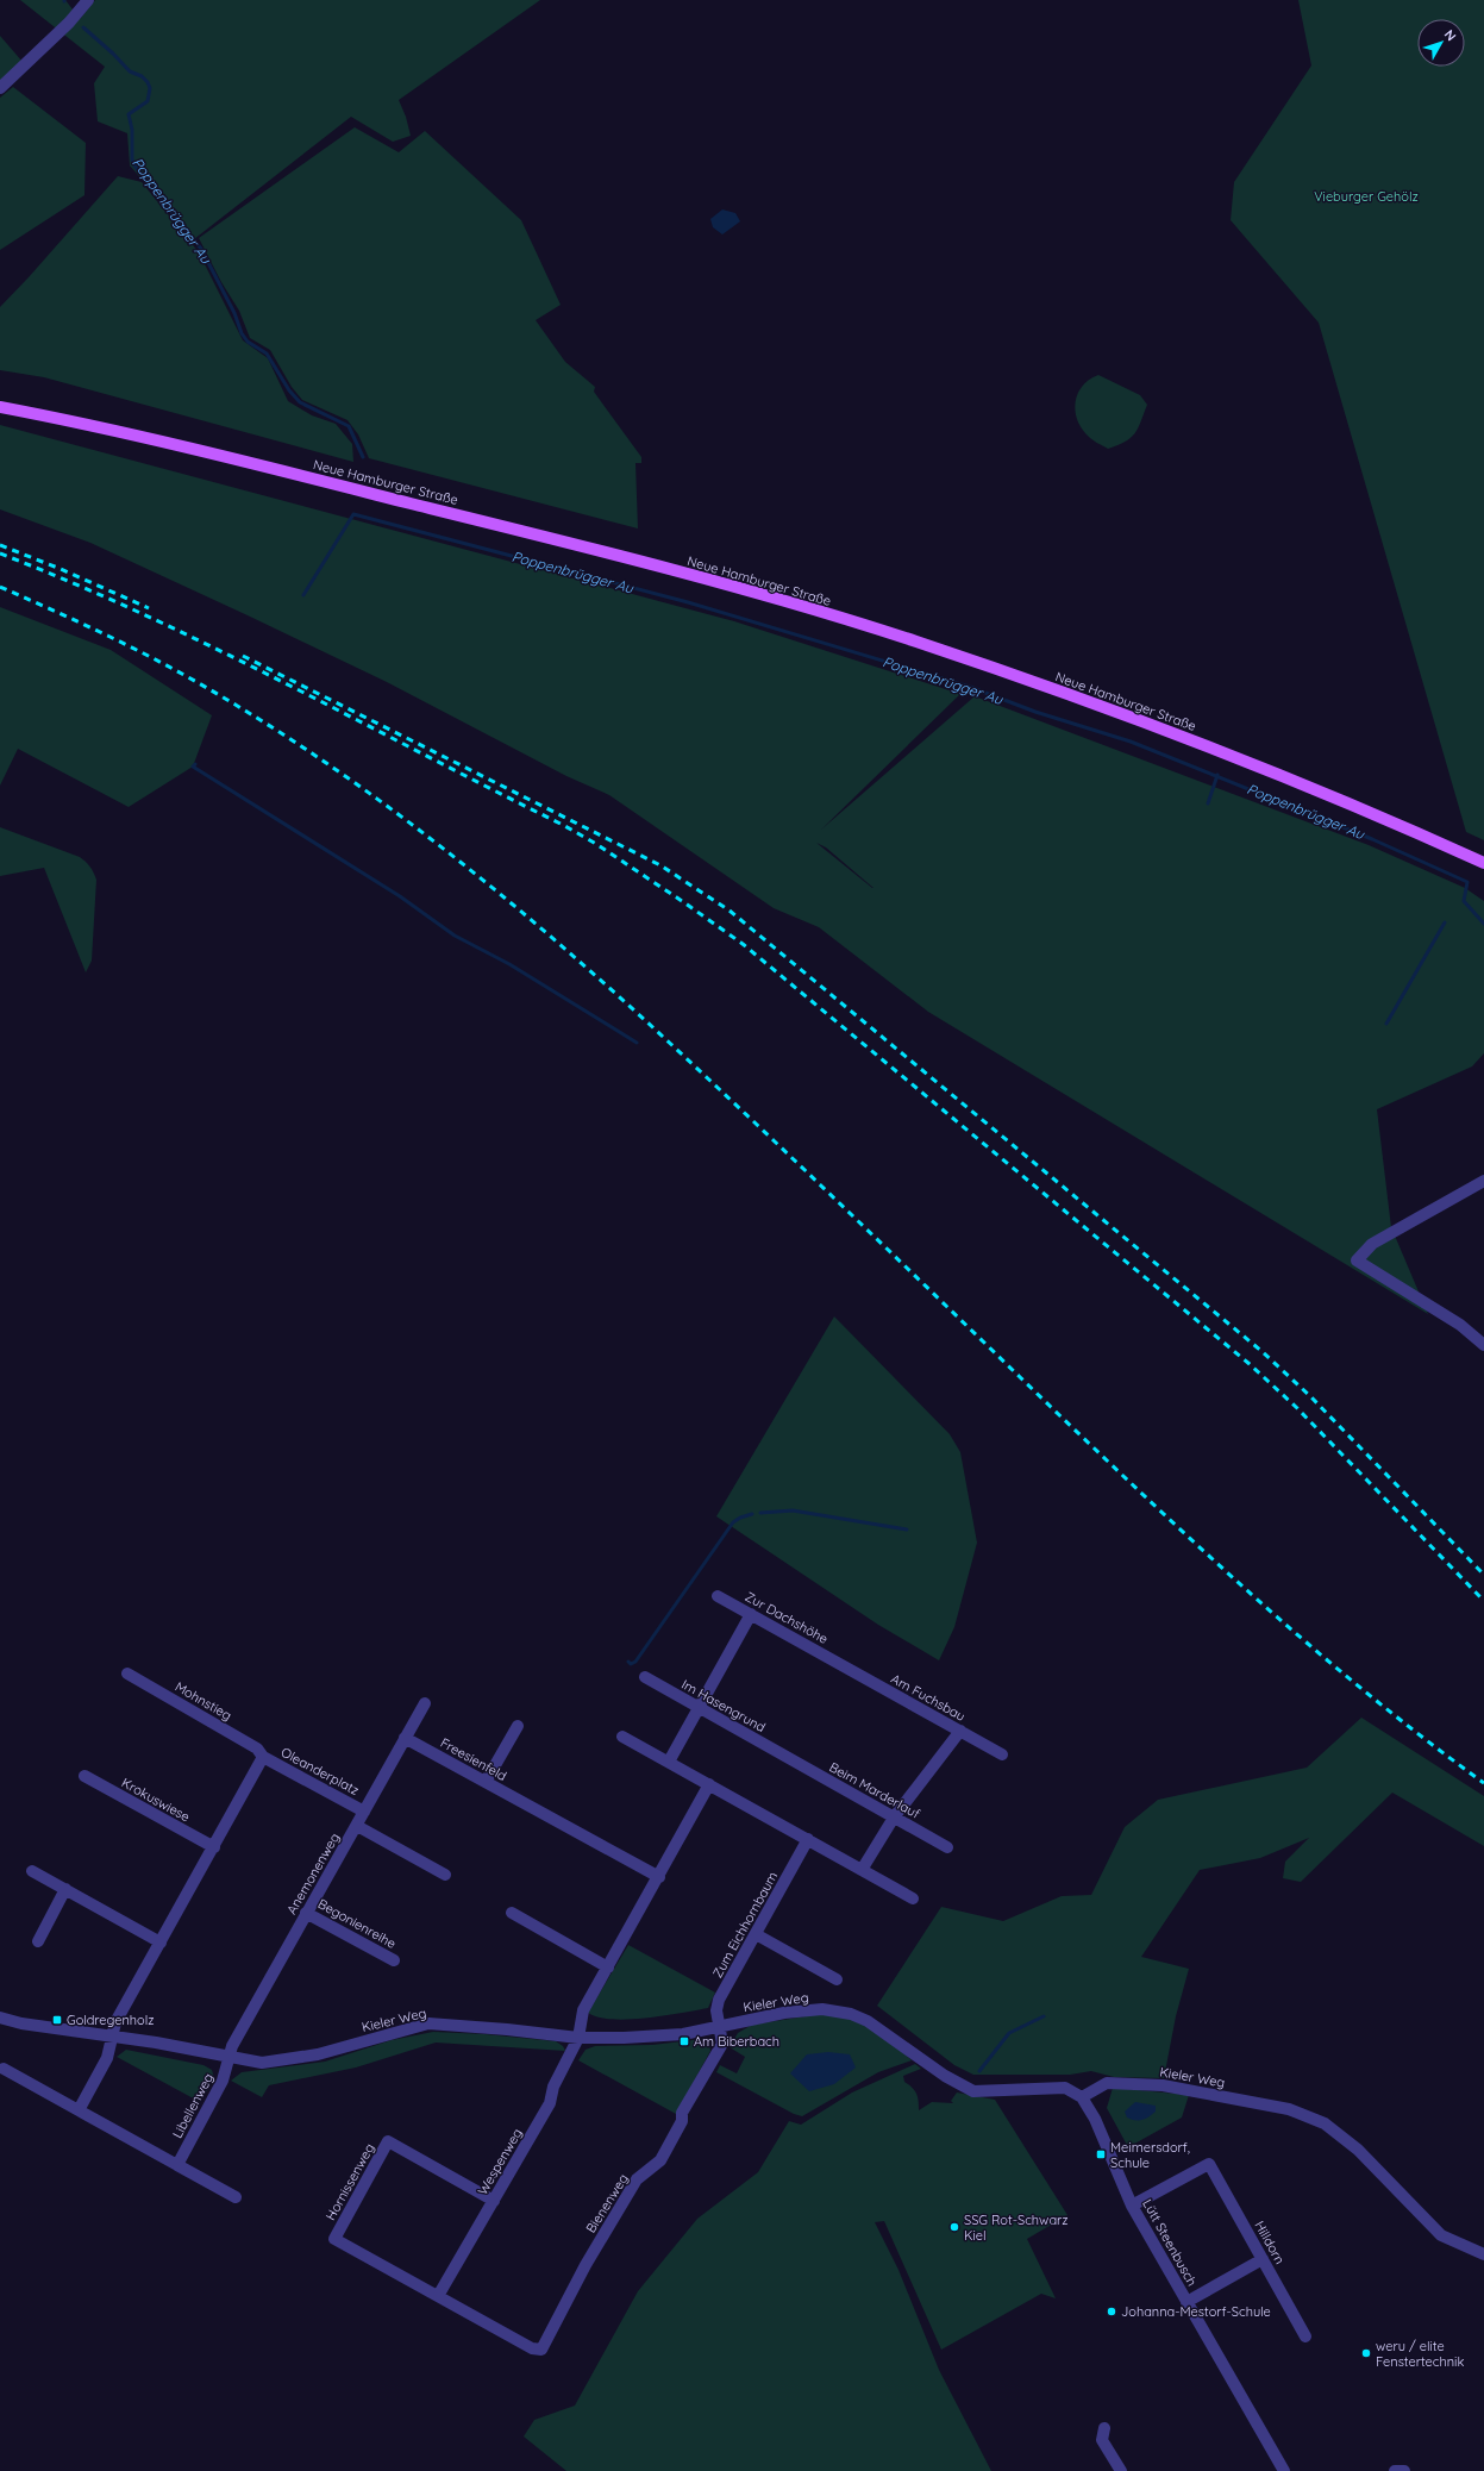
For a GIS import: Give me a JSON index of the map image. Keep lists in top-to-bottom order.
{
  "streets": {
    "main road": ["Neue Hamburger Straße"],
    "street": [
      "Zur Dachshöhe",
      "Am Fuchsbau",
      "Mohnstieg",
      "Im Hasengrund",
      "Freesienfeld",
      "Oleanderplatz",
      "Beim Marderlauf",
      "Krokuswiese",
      "Anemonenweg",
      "Begonienreihe",
      "Zum Eichhornbaum",
      "Kieler Weg",
      "Libellenweg",
      "Wespenweg",
      "Hornissenweg",
      "Bienenweg",
      "Lütt Steenbusch",
      "Hilldorn"
    ]
  },
  "crossings": [
    ["Zur Dachshöhe", "Am Fuchsbau"],
    ["Mohnstieg", "Oleanderplatz"],
    ["Im Hasengrund", "Beim Marderlauf"],
    ["Freesienfeld", "Anemonenweg"],
    ["Oleanderplatz", "Anemonenweg"],
    ["Anemonenweg", "Begonienreihe"],
    ["Anemonenweg", "Kieler Weg"],
    ["Anemonenweg", "Libellenweg"],
    ["Zum Eichhornbaum", "Kieler Weg"],
    ["Zum Eichhornbaum", "Bienenweg"],
    ["Kieler Weg", "Libellenweg"],
    ["Kieler Weg", "Wespenweg"],
    ["Kieler Weg", "Bienenweg"],
    ["Kieler Weg", "Lütt Steenbusch"],
    ["Wespenweg", "Hornissenweg"],
    ["Wespenweg", "Bienenweg"],
    ["Hornissenweg", "Bienenweg"],
    ["Lütt Steenbusch", "Hilldorn"]
  ],
  "water": ["Poppenbrügger Au"],
  "parks": ["Vieburger Gehölz"],
  "places": {
    "transit": ["Goldregenholz", "Am Biberbach", "Meimersdorf, Schule"],
    "other": ["SSG Rot-Schwarz Kiel", "Johanna-Mestorf-Schule", "weru / elite Fenstertechnik"]
  },
  "north": "top right"
}
